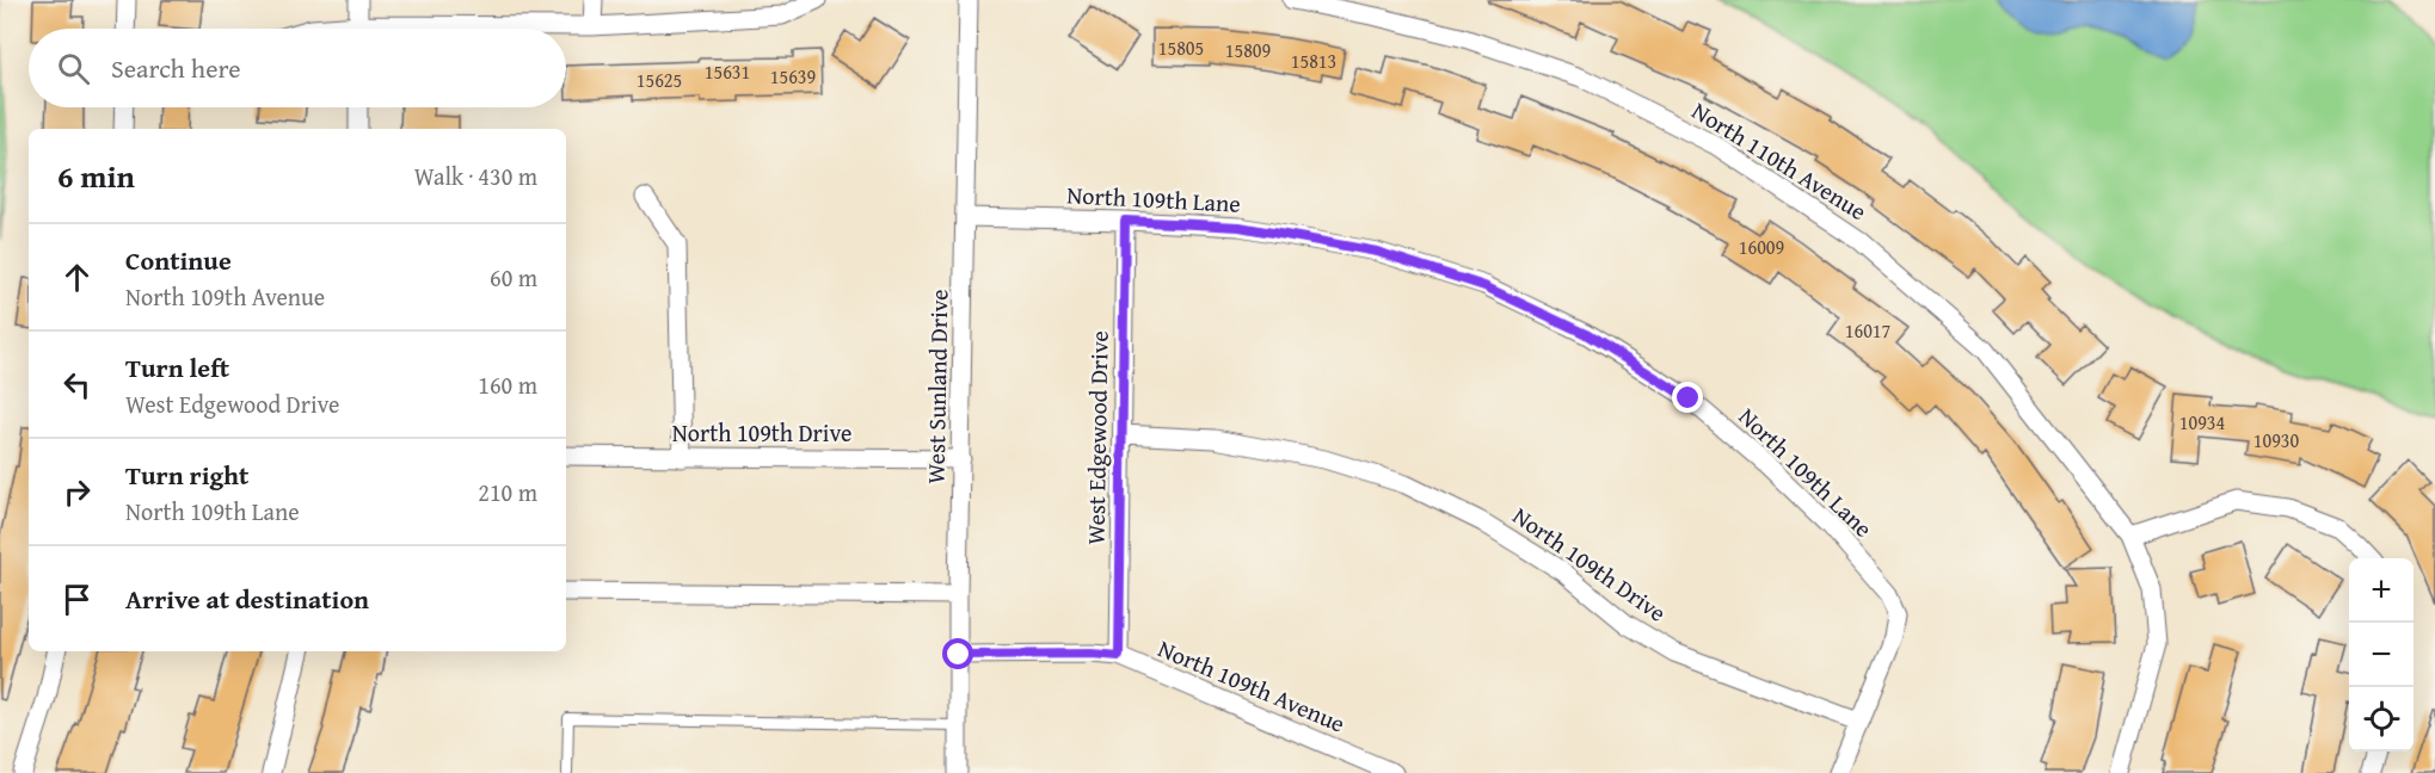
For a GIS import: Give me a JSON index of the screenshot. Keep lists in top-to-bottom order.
{
  "streets": {
    "street": [
      "North 110th Avenue",
      "North 109th Lane",
      "West Sunland Drive",
      "North 109th Drive",
      "West Edgewood Drive",
      "North 109th Avenue"
    ]
  },
  "crossings": [
    ["North 109th Lane", "West Sunland Drive"],
    ["North 109th Lane", "North 109th Drive"],
    ["North 109th Lane", "West Edgewood Drive"],
    ["West Sunland Drive", "North 109th Drive"],
    ["West Sunland Drive", "North 109th Avenue"],
    ["North 109th Drive", "West Edgewood Drive"],
    ["West Edgewood Drive", "North 109th Avenue"]
  ],
  "house_numbers": [
    "15805",
    "15809",
    "15813",
    "15631",
    "15639",
    "15625",
    "16009",
    "16017",
    "10934",
    "10930"
  ],
  "page": {
    "search": "Search here",
    "heading": ["6 min", "Walk · 430 m"],
    "list": [
      ["Continue", "North 109th Avenue", "60 m"],
      ["Turn left", "West Edgewood Drive", "160 m"],
      ["Turn right", "North 109th Lane", "210 m"],
      "Arrive at destination"
    ],
    "map_buttons": ["+", "−"]
  }
}
